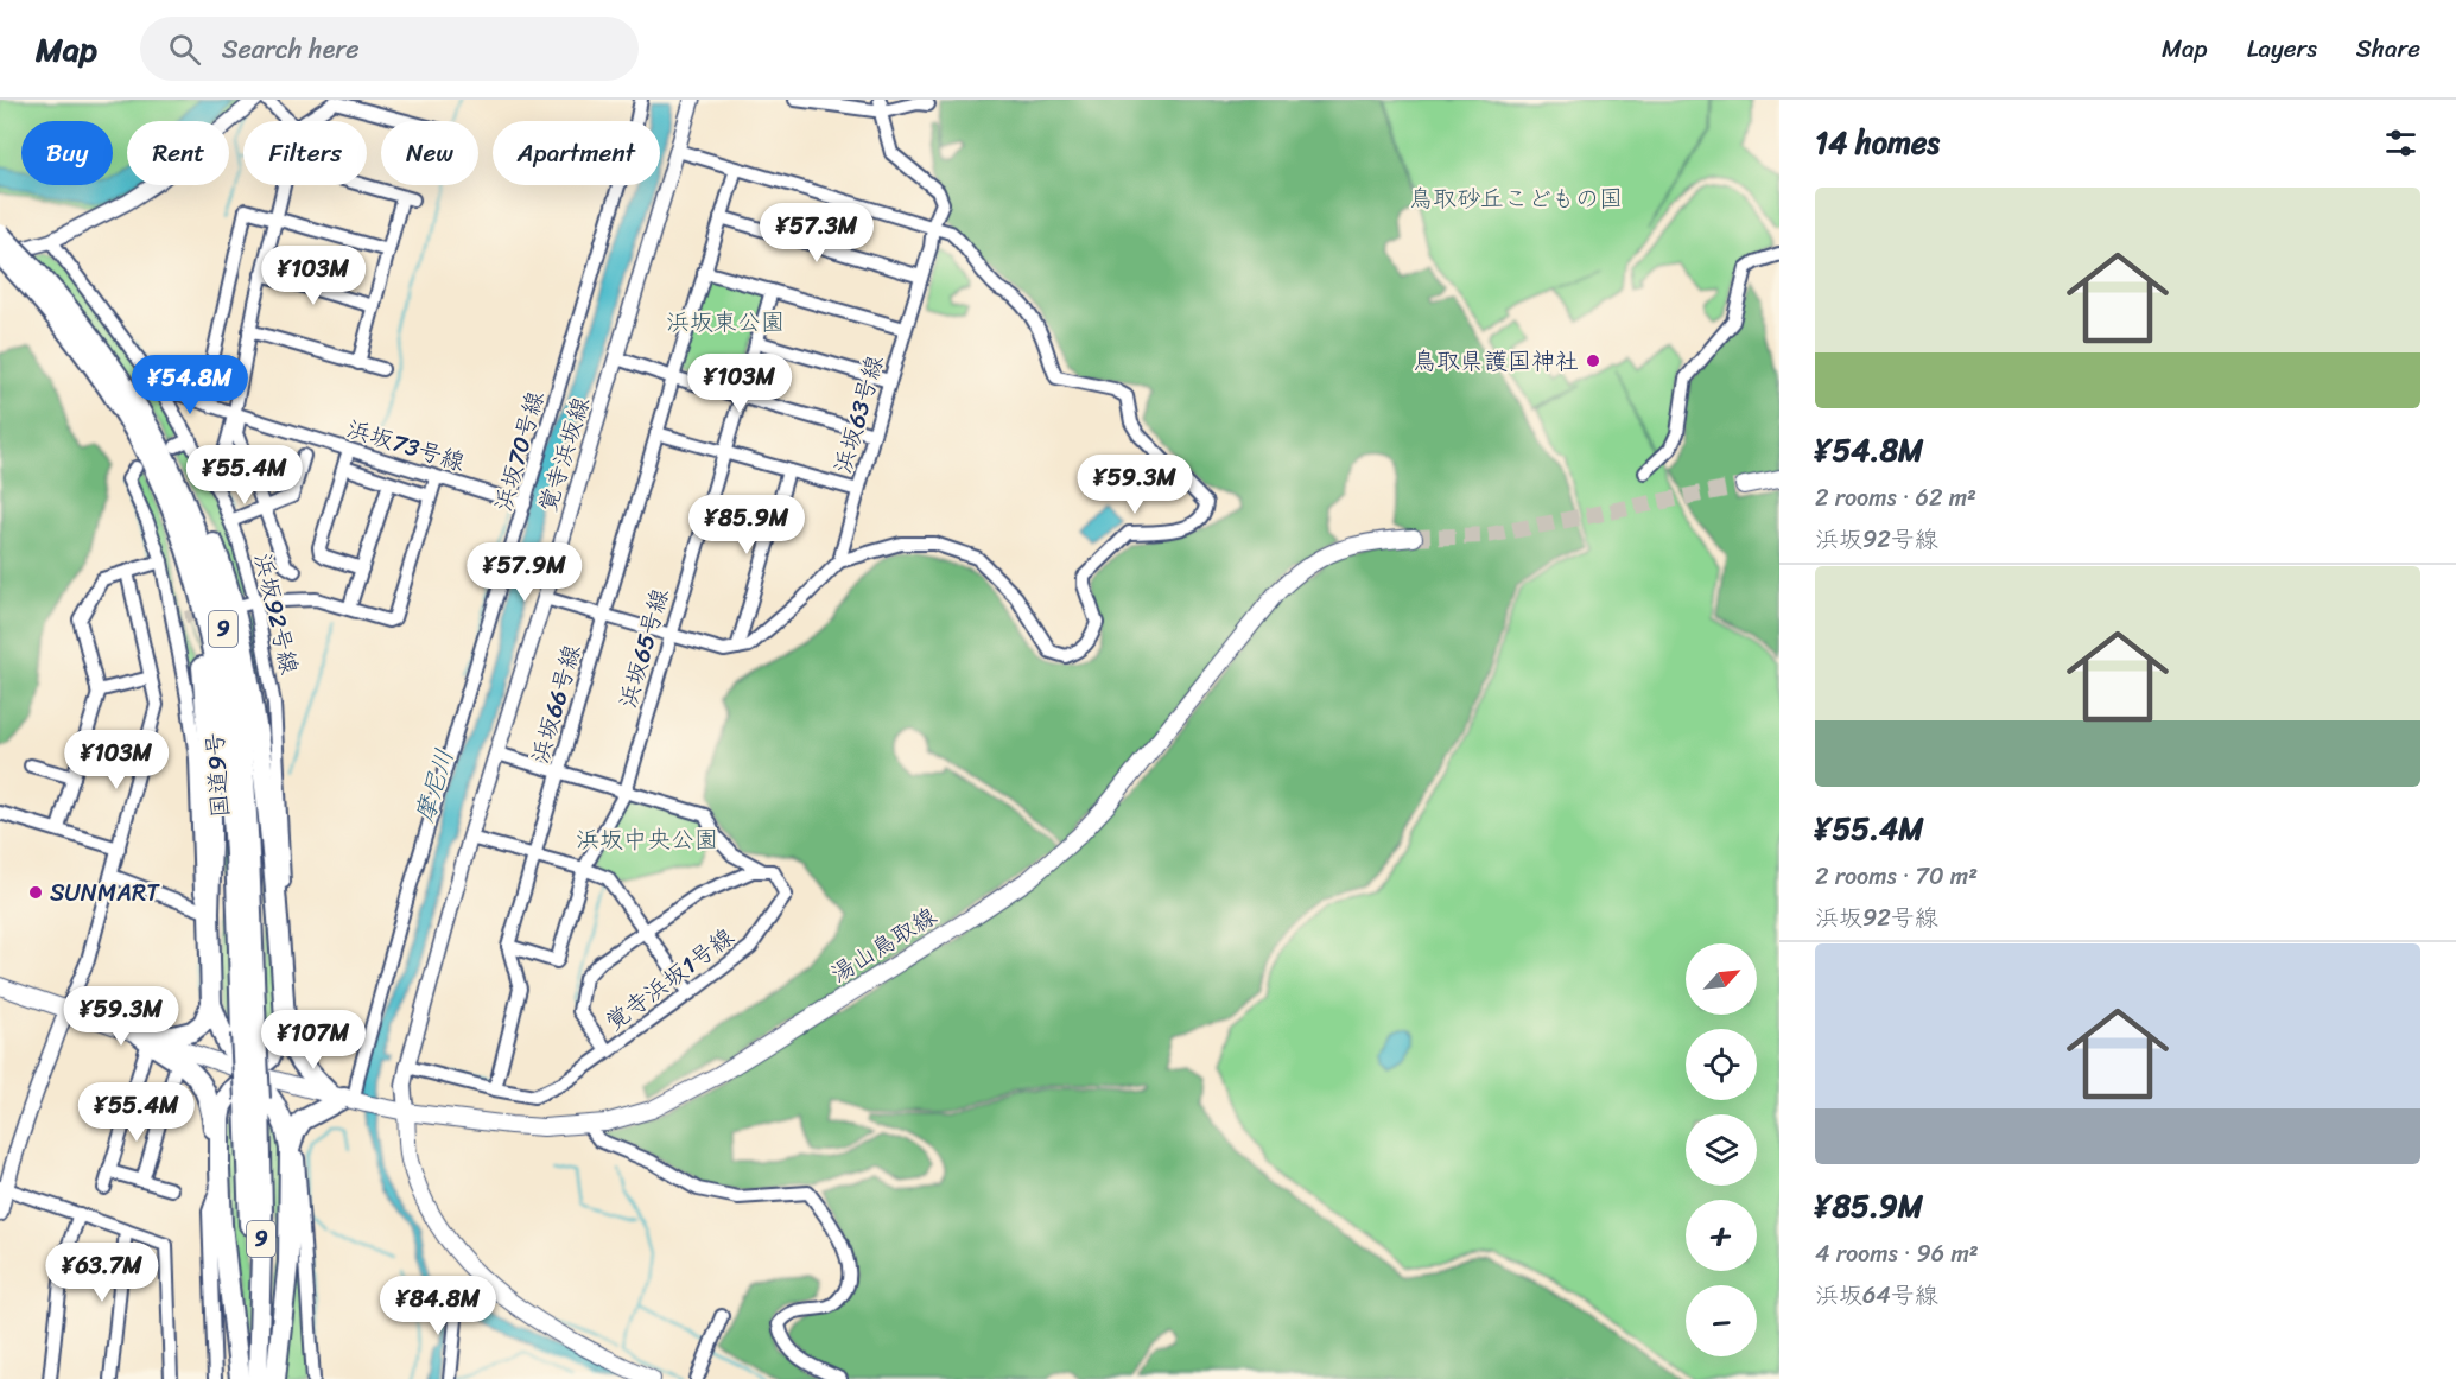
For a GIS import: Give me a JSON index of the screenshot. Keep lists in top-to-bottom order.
{
  "streets": {
    "highway": ["9", "国道9号"],
    "main road": ["湯山鳥取線"],
    "street": [
      "浜坂63号線",
      "浜坂73号線",
      "浜坂70号線",
      "覚寺浜坂線",
      "浜坂92号線",
      "浜坂65号線",
      "浜坂66号線",
      "覚寺浜坂1号線"
    ]
  },
  "crossings": [
    ["浜坂73号線", "浜坂70号線"],
    ["浜坂73号線", "浜坂92号線"],
    ["浜坂70号線", "湯山鳥取線"],
    ["覚寺浜坂線", "湯山鳥取線"],
    ["覚寺浜坂線", "覚寺浜坂1号線"],
    ["浜坂65号線", "浜坂66号線"]
  ],
  "water": ["摩尼川"],
  "parks": ["鳥取砂丘こどもの国", "浜坂東公園", "浜坂中央公園"],
  "places": ["鳥取県護国神社", "SUNMART"],
  "north": "top right",
  "page": {
    "header": "Map",
    "search": "Search here",
    "nav": ["Map", "Layers", "Share"],
    "heading": "14 homes",
    "chip": [
      "Buy",
      "Rent",
      "Filters",
      "New",
      "Apartment"
    ],
    "list": [
      {
        "name": "¥54.8M",
        "note": "2 rooms · 62 m² · 浜坂92号線"
      },
      {
        "name": "¥55.4M",
        "note": "2 rooms · 70 m² · 浜坂92号線"
      },
      {
        "name": "¥85.9M",
        "note": "4 rooms · 96 m² · 浜坂64号線"
      }
    ],
    "price": [
      "¥57.3M",
      "¥103M",
      "¥103M",
      "¥54.8M",
      "¥55.4M",
      "¥59.3M",
      "¥85.9M",
      "¥57.9M",
      "¥103M",
      "¥59.3M",
      "¥107M",
      "¥55.4M",
      "¥63.7M",
      "¥84.8M"
    ],
    "map_buttons": ["+", "−"]
  }
}
